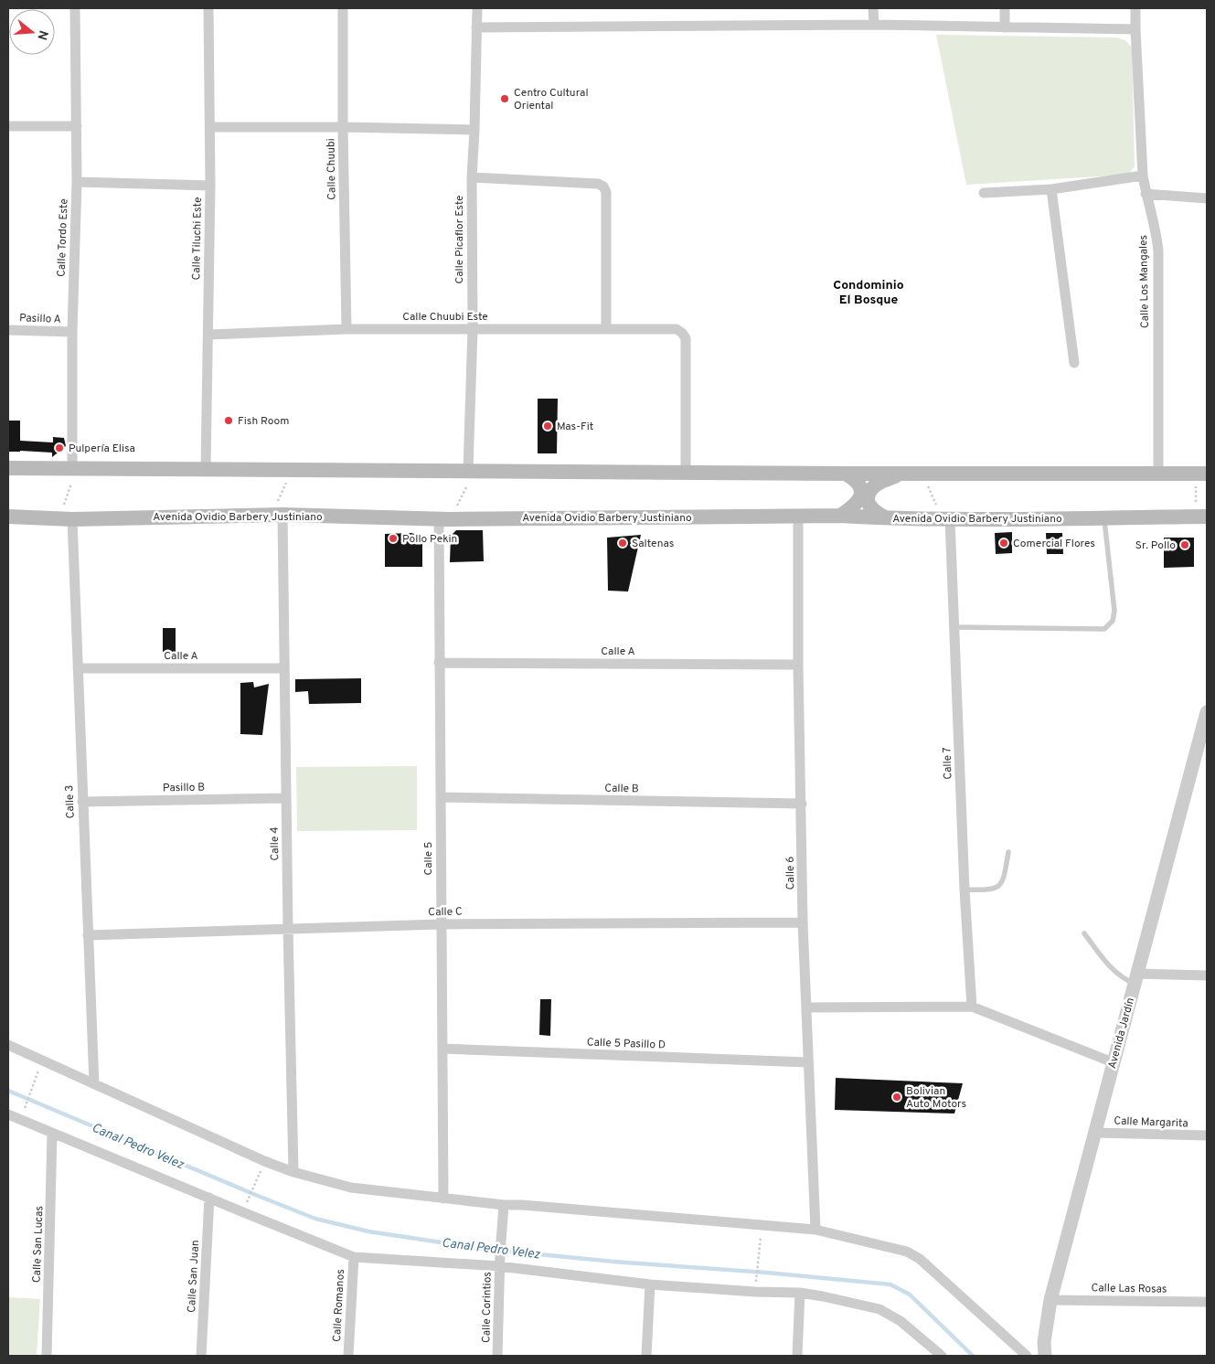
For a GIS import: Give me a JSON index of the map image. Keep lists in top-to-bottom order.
{
  "streets": {
    "main road": ["Avenida Ovidio Barbery Justiniano"],
    "street": [
      "Calle Chuubi",
      "Calle Tordo Este",
      "Calle Tiluchi Este",
      "Calle Picaflor Este",
      "Calle Los Mangales",
      "Calle Chuubi Este",
      "Pasillo A",
      "Calle A",
      "Calle 7",
      "Pasillo B",
      "Calle B",
      "Calle 3",
      "Calle 4",
      "Calle 5",
      "Calle 6",
      "Calle C",
      "Avenida Jardín",
      "Calle 5 Pasillo D",
      "Calle Margarita",
      "Calle San Lucas",
      "Calle San Juan",
      "Calle Las Rosas",
      "Calle Romanos",
      "Calle Corintios"
    ]
  },
  "crossings": [
    ["Calle Chuubi", "Calle Chuubi Este"],
    ["Calle Tordo Este", "Pasillo A"],
    ["Calle Tiluchi Este", "Calle Chuubi Este"],
    ["Calle Picaflor Este", "Calle Chuubi Este"],
    ["Avenida Ovidio Barbery Justiniano", "Calle 7"],
    ["Avenida Ovidio Barbery Justiniano", "Calle 3"],
    ["Avenida Ovidio Barbery Justiniano", "Calle 4"],
    ["Avenida Ovidio Barbery Justiniano", "Calle 5"],
    ["Avenida Ovidio Barbery Justiniano", "Calle 6"],
    ["Calle A", "Calle 3"],
    ["Calle A", "Calle 4"],
    ["Calle A", "Calle 5"],
    ["Calle A", "Calle 6"],
    ["Pasillo B", "Calle 3"],
    ["Pasillo B", "Calle 4"],
    ["Calle B", "Calle 5"],
    ["Calle B", "Calle 6"],
    ["Calle 3", "Calle C"],
    ["Calle 4", "Calle C"],
    ["Calle 5", "Calle C"],
    ["Calle 5", "Calle 5 Pasillo D"],
    ["Calle 6", "Calle C"],
    ["Calle 6", "Calle 5 Pasillo D"],
    ["Avenida Jardín", "Calle Margarita"],
    ["Avenida Jardín", "Calle Las Rosas"]
  ],
  "districts": ["Condominio El Bosque"],
  "water": ["Canal Pedro Velez"],
  "places": [
    "Centro Cultural Oriental",
    "Fish Room",
    "Mas-Fit",
    "Pulpería Elisa",
    "Pollo Pekin",
    "Saltenas",
    "Comercial Flores",
    "Sr. Pollo",
    "Bolivian Auto Motors"
  ],
  "north": "right"
}
